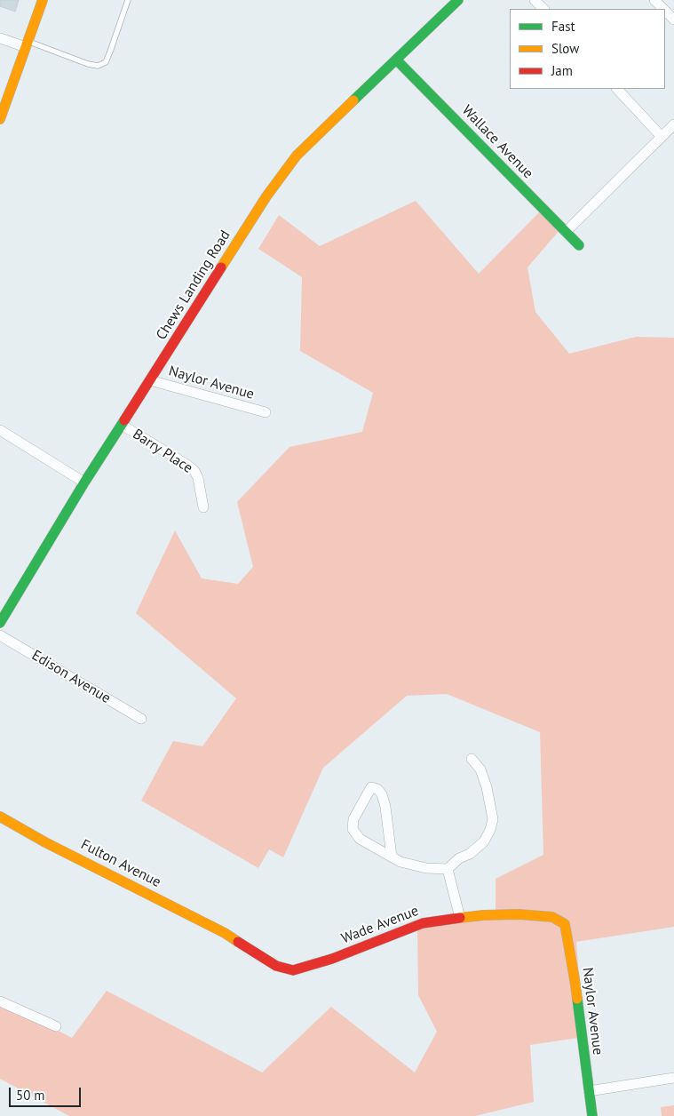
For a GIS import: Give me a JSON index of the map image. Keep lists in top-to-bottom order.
{
  "streets": {
    "street": [
      "Wallace Avenue",
      "Chews Landing Road",
      "Naylor Avenue",
      "Barry Place",
      "Edison Avenue",
      "Fulton Avenue",
      "Wade Avenue"
    ]
  },
  "crossings": [
    ["Wallace Avenue", "Chews Landing Road"],
    ["Chews Landing Road", "Naylor Avenue"],
    ["Chews Landing Road", "Barry Place"],
    ["Naylor Avenue", "Wade Avenue"],
    ["Fulton Avenue", "Wade Avenue"]
  ],
  "legend": ["Fast", "Slow", "Jam"],
  "scale_bar": "50 m"
}
